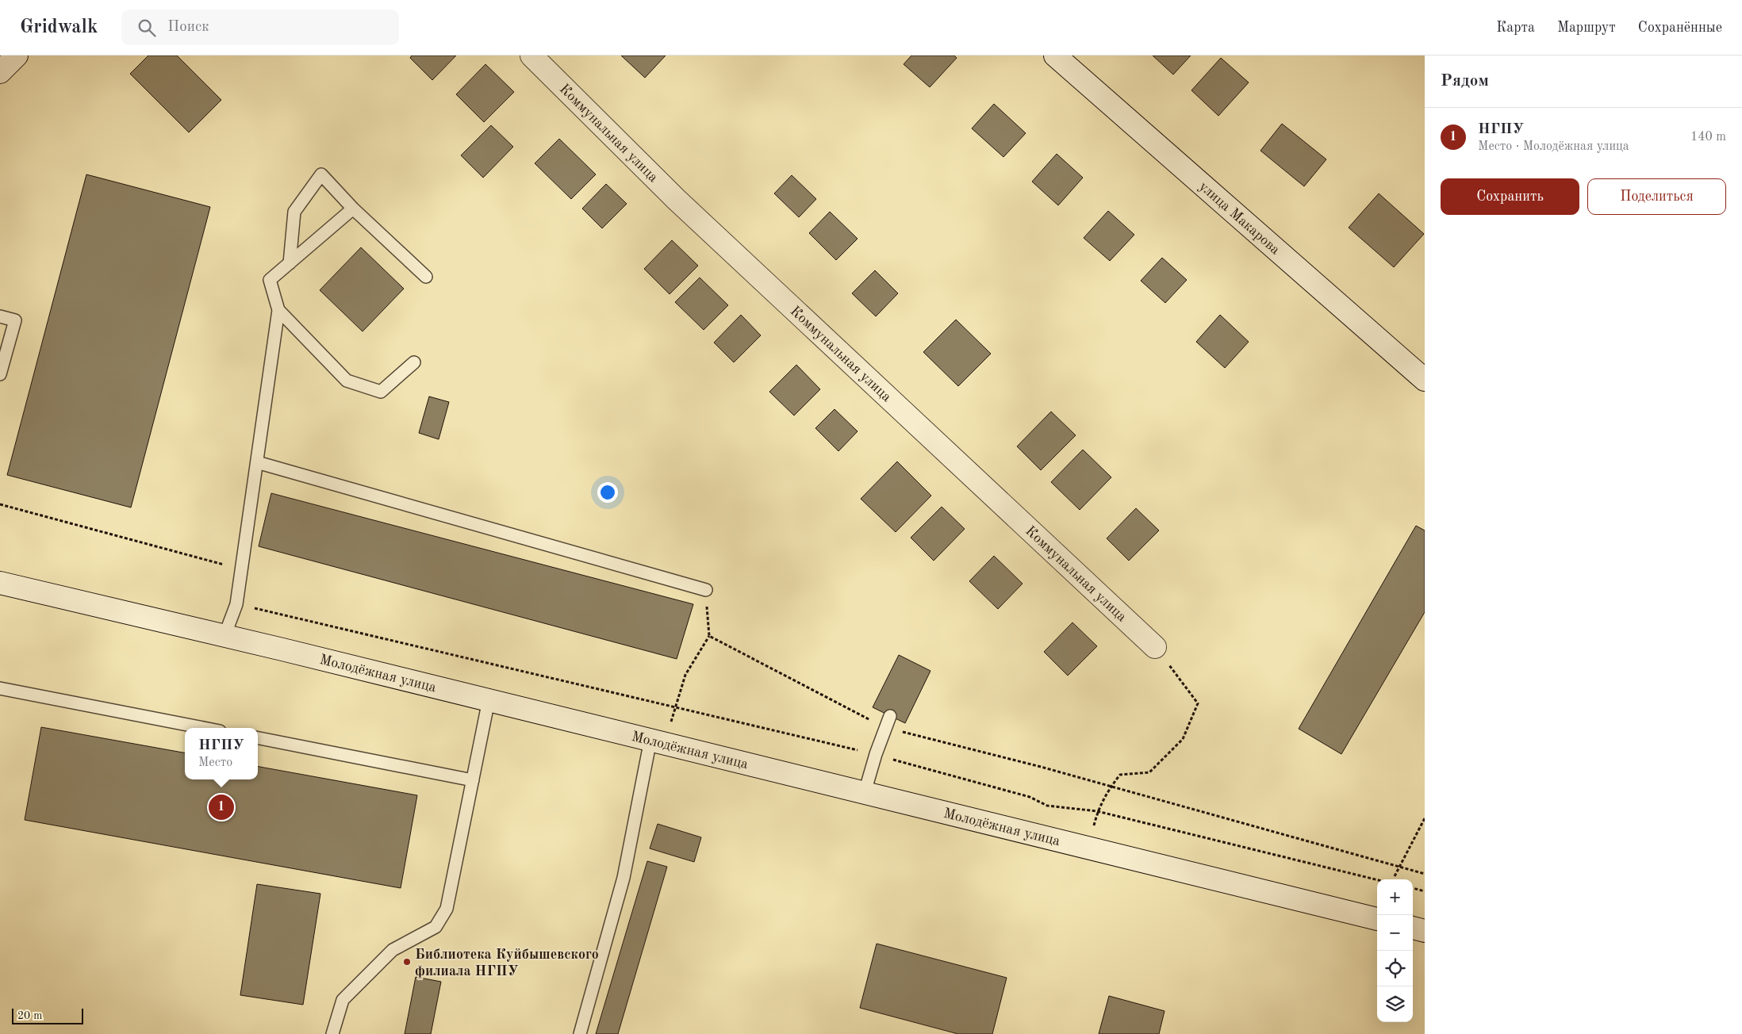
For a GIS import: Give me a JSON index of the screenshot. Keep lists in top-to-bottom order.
{
  "streets": {
    "street": ["Коммунальная улица", "улица Макарова", "Молодёжная улица"]
  },
  "places": ["Библиотека Куйбышевского филиала НГПУ"],
  "scale_bar": "20 m",
  "page": {
    "header": "Gridwalk",
    "search": "Поиск",
    "nav": ["Карта", "Маршрут", "Сохранённые"],
    "heading": "Рядом",
    "list": [
      {
        "mark": "1",
        "name": "НГПУ",
        "note": "Место · Молодёжная улица",
        "value": "140 m"
      }
    ],
    "buttons": ["Сохранить", "Поделиться"],
    "popup": ["НГПУ", "Место"],
    "pins": "1",
    "map_buttons": ["+", "−"],
    "scale": "20 m"
  }
}
